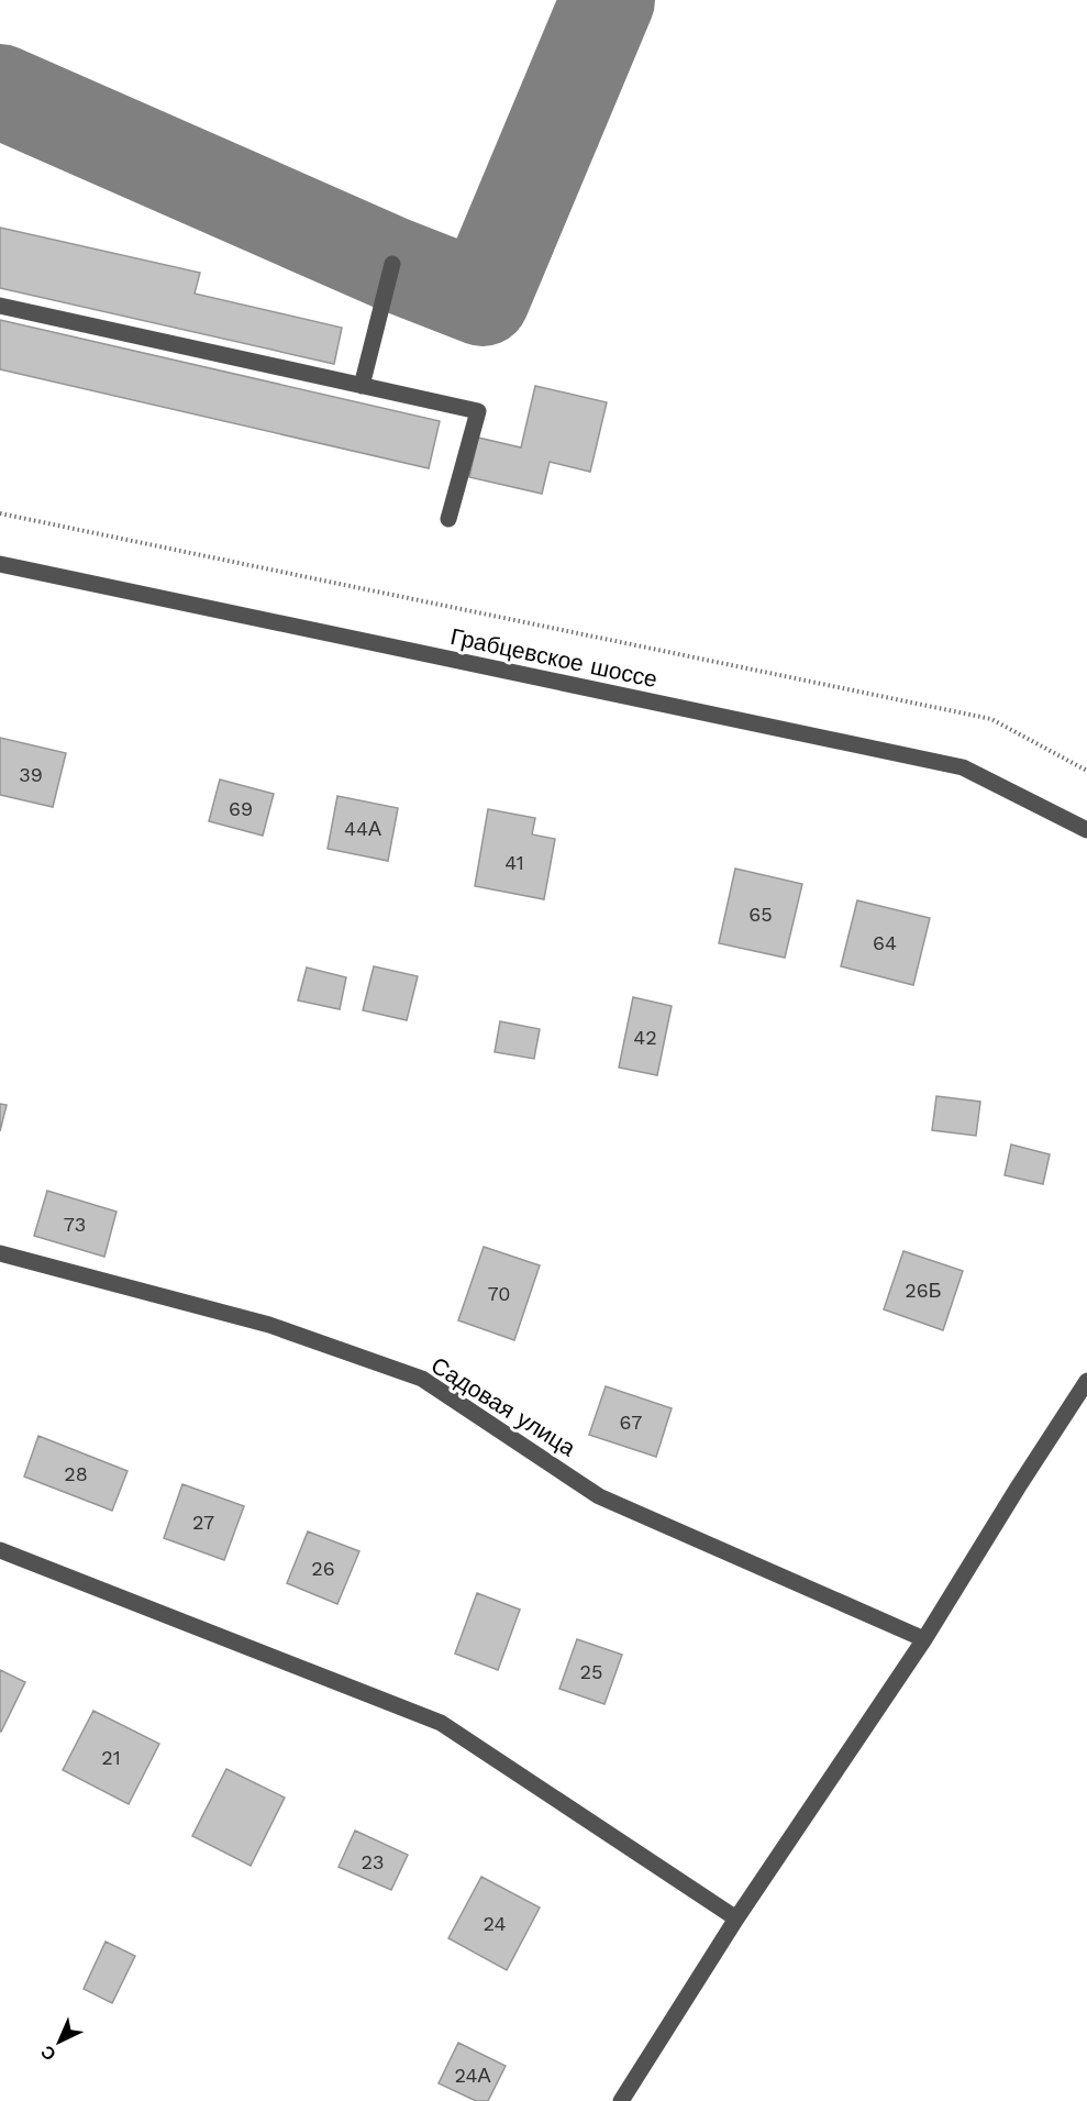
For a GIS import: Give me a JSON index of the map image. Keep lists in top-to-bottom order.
{
  "streets": {
    "street": ["Грабцевское шоссе", "Садовая улица"]
  },
  "house_numbers": [
    "39",
    "69",
    "44А",
    "41",
    "65",
    "64",
    "42",
    "73",
    "26Б",
    "70",
    "67",
    "28",
    "27",
    "26",
    "25",
    "21",
    "23",
    "24",
    "24А"
  ],
  "north": "bottom left"
}
